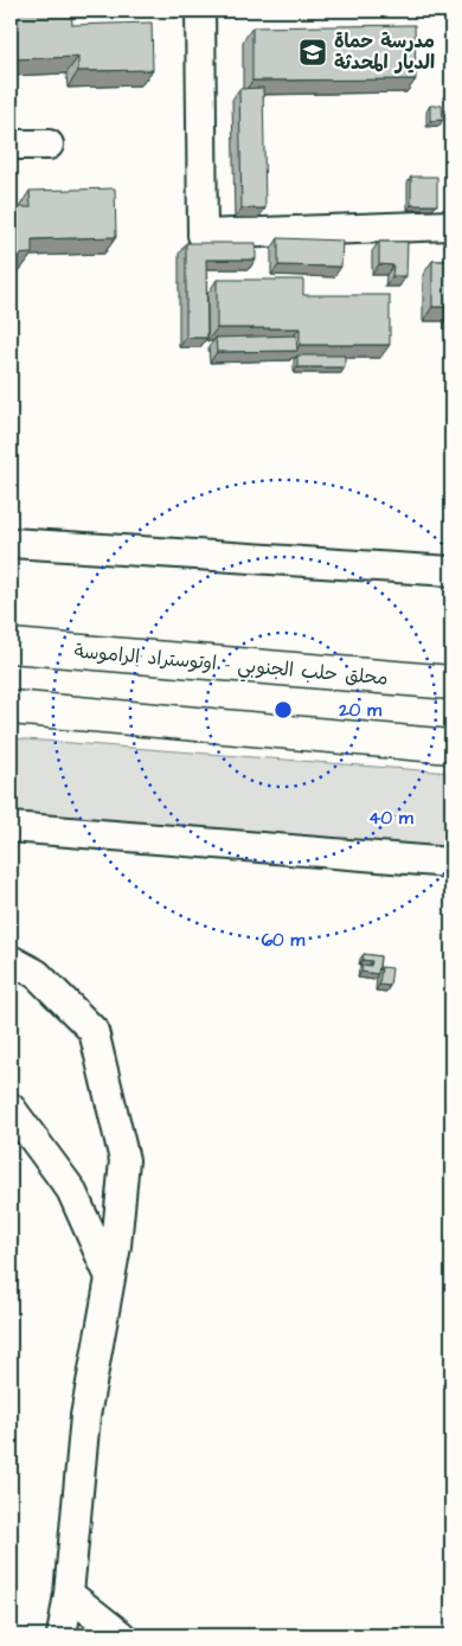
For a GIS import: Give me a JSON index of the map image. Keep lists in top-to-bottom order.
{
  "streets": {
    "highway": ["محلق حلب الجنوبي - اوتوستراد الراموسة"]
  },
  "places": {
    "school or university": ["مدرسة حماة الديار المحدثة"]
  },
  "rings": ["20 m", "40 m", "60 m"]
}
